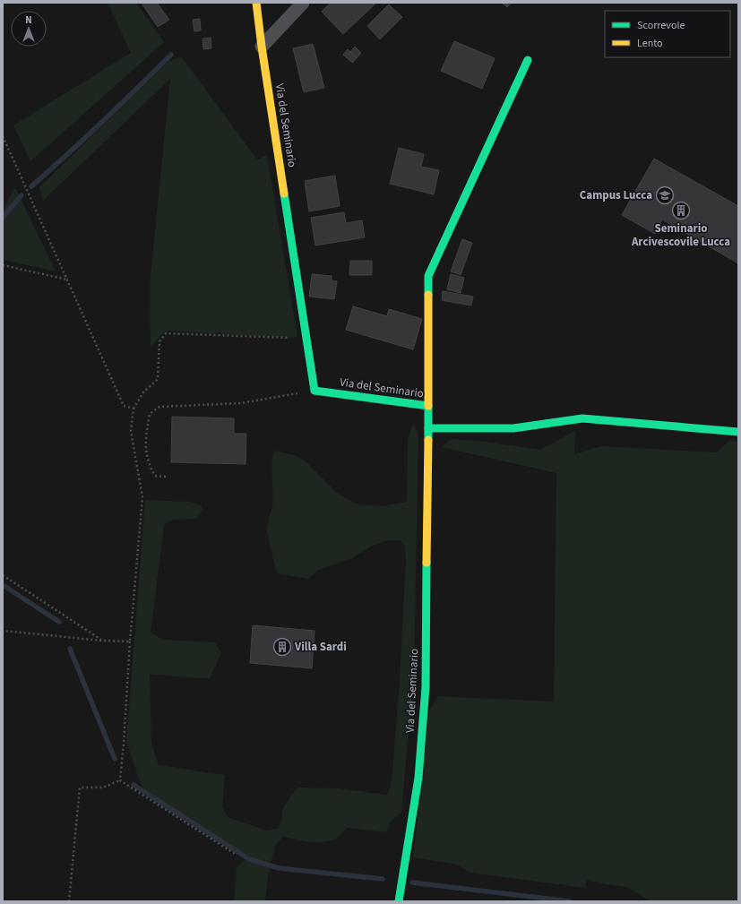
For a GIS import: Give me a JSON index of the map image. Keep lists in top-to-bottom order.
{
  "streets": {
    "street": ["Via del Seminario"]
  },
  "places": {
    "school or university": ["Campus Lucca"],
    "building": ["Seminario Arcivescovile Lucca", "Villa Sardi"]
  },
  "legend": ["Scorrevole", "Lento"],
  "north": "top"
}
